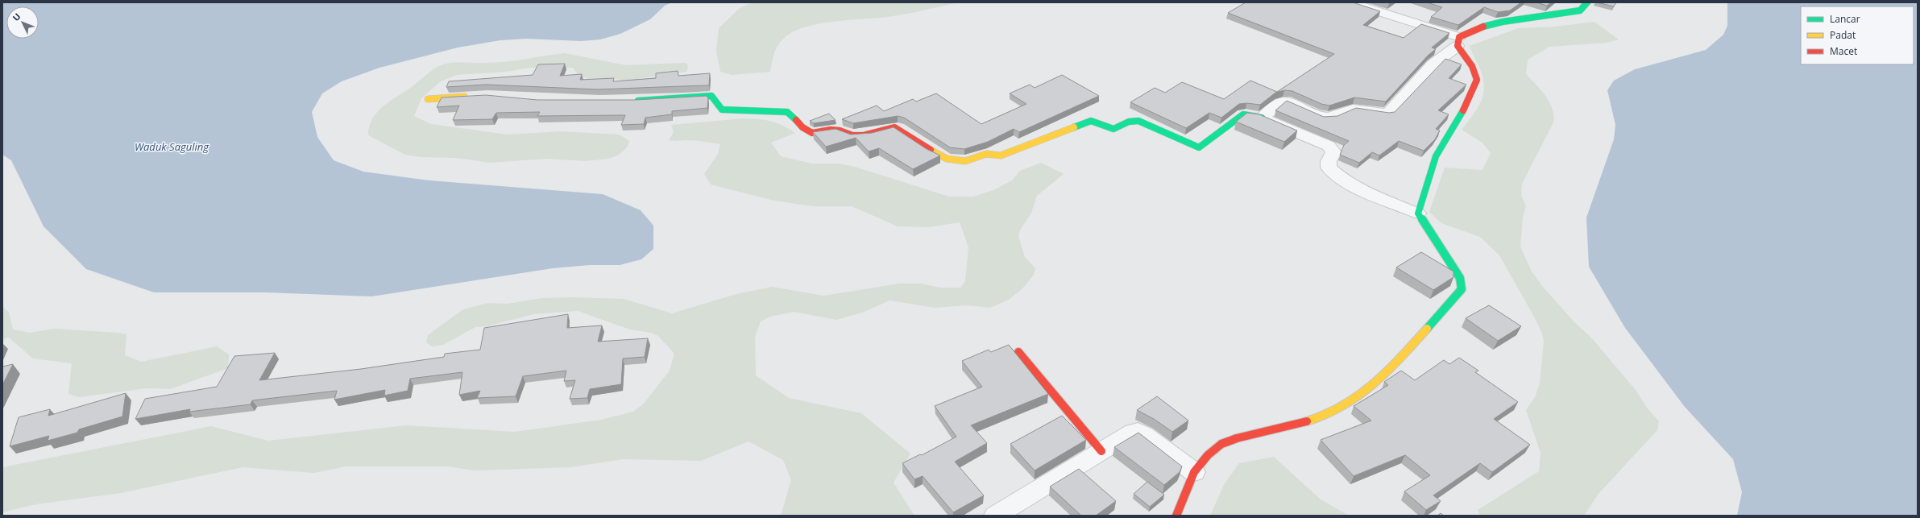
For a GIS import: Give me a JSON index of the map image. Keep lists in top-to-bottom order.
{
  "water": ["Waduk Saguling"],
  "legend": ["Lancar", "Padat", "Macet"],
  "north": "top left"
}
